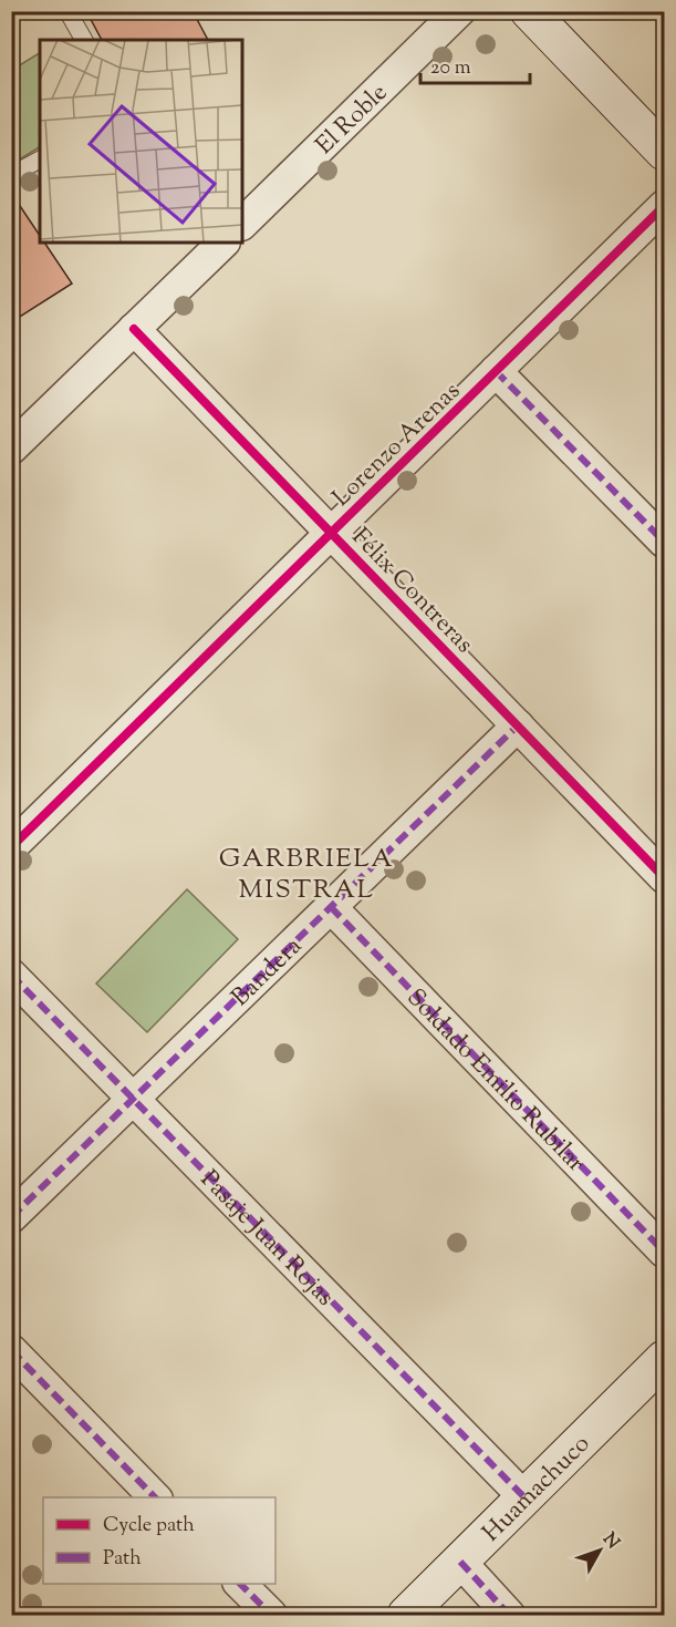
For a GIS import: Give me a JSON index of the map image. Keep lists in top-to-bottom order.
{
  "streets": {
    "street": [
      "El Roble",
      "Lorenzo Arenas",
      "Félix Contreras",
      "Bandera",
      "Soldado Emilio Rubilar",
      "Pasaje Juan Rojas",
      "Huamachuco"
    ]
  },
  "crossings": [
    ["Lorenzo Arenas", "Félix Contreras"],
    ["Félix Contreras", "Bandera"],
    ["Bandera", "Soldado Emilio Rubilar"],
    ["Bandera", "Pasaje Juan Rojas"],
    ["Pasaje Juan Rojas", "Huamachuco"]
  ],
  "districts": ["GARBRIELA MISTRAL"],
  "legend": ["Cycle path", "Path"],
  "scale_bar": "20 m",
  "north": "top right"
}
